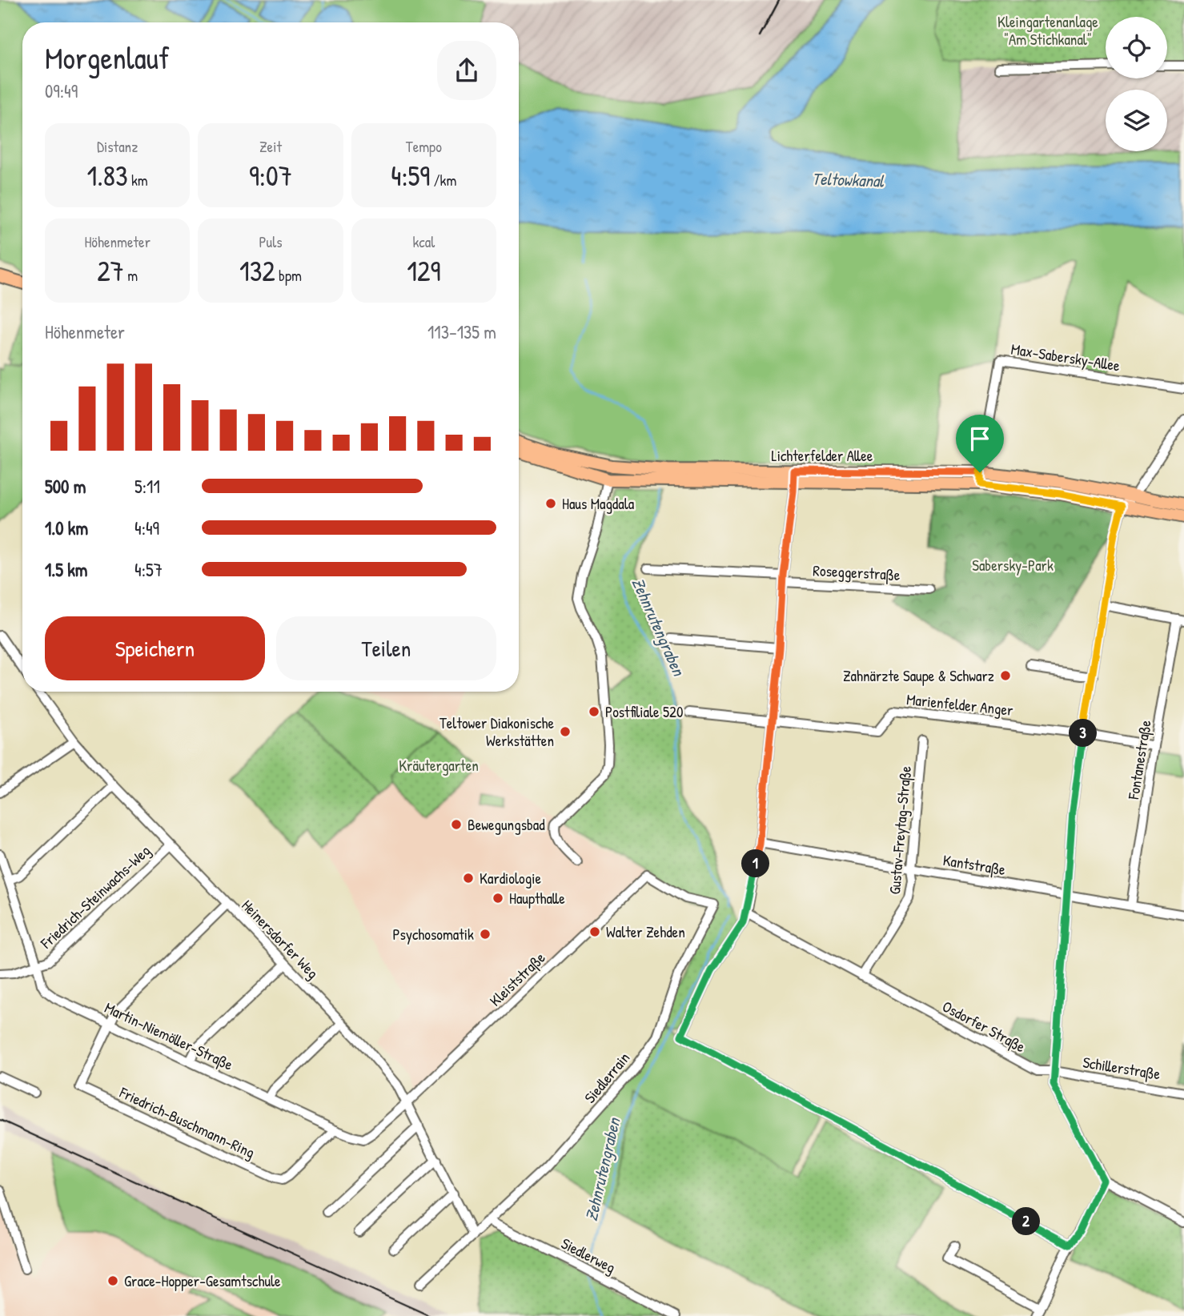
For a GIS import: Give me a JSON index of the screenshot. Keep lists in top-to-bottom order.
{
  "streets": {
    "main road": ["Lichterfelder Allee"],
    "street": [
      "Max-Sabersky-Allee",
      "Roseggerstraße",
      "Marienfelder Anger",
      "Fontanestraße",
      "Gustav-Freytag-Straße",
      "Kantstraße",
      "Friedrich-Steinwachs-Weg",
      "Heinersdorfer Weg",
      "Kleiststraße",
      "Osdorfer Straße",
      "Martin-Niemöller-Straße",
      "Schillerstraße",
      "Siedlerrain",
      "Friedrich-Buschmann-Ring",
      "Siedlerweg"
    ]
  },
  "crossings": [
    ["Max-Sabersky-Allee", "Lichterfelder Allee"],
    ["Marienfelder Anger", "Fontanestraße"],
    ["Fontanestraße", "Kantstraße"],
    ["Gustav-Freytag-Straße", "Kantstraße"],
    ["Gustav-Freytag-Straße", "Osdorfer Straße"],
    ["Friedrich-Steinwachs-Weg", "Heinersdorfer Weg"],
    ["Friedrich-Steinwachs-Weg", "Martin-Niemöller-Straße"],
    ["Heinersdorfer Weg", "Kleiststraße"],
    ["Heinersdorfer Weg", "Martin-Niemöller-Straße"],
    ["Heinersdorfer Weg", "Siedlerrain"],
    ["Kleiststraße", "Martin-Niemöller-Straße"],
    ["Kleiststraße", "Siedlerrain"],
    ["Osdorfer Straße", "Schillerstraße"],
    ["Martin-Niemöller-Straße", "Friedrich-Buschmann-Ring"],
    ["Siedlerrain", "Siedlerweg"]
  ],
  "water": ["Teltowkanal", "Zehnrutengraben"],
  "parks": ["Kleingartenanlage \"Am Stichkanal\"", "Sabersky-Park", "Kräutergarten"],
  "places": [
    "Haus Magdala",
    "Zahnärzte Saupe & Schwarz",
    "Postfiliale 520",
    "Teltower Diakonische Werkstätten",
    "Bewegungsbad",
    "Kardiologie",
    "Haupthalle",
    "Walter Zehden",
    "Psychosomatik",
    "Grace-Hopper-Gesamtschule"
  ],
  "page": {
    "heading": ["Morgenlauf", "09:49"],
    "stats": [
      ["Distanz", "1.83 km"],
      ["Zeit", "9:07"],
      ["Tempo", "4:59 /km"],
      ["Höhenmeter", "27 m"],
      ["Puls", "132 bpm"],
      ["kcal", "129"]
    ],
    "chart": ["Höhenmeter", "113–135 m"],
    "list": [
      {
        "name": "500 m",
        "note": "5:11"
      },
      {
        "name": "1.0 km",
        "note": "4:49"
      },
      {
        "name": "1.5 km",
        "note": "4:57"
      }
    ],
    "buttons": ["Speichern", "Teilen"],
    "pins": ["3", "1", "2"]
  }
}
